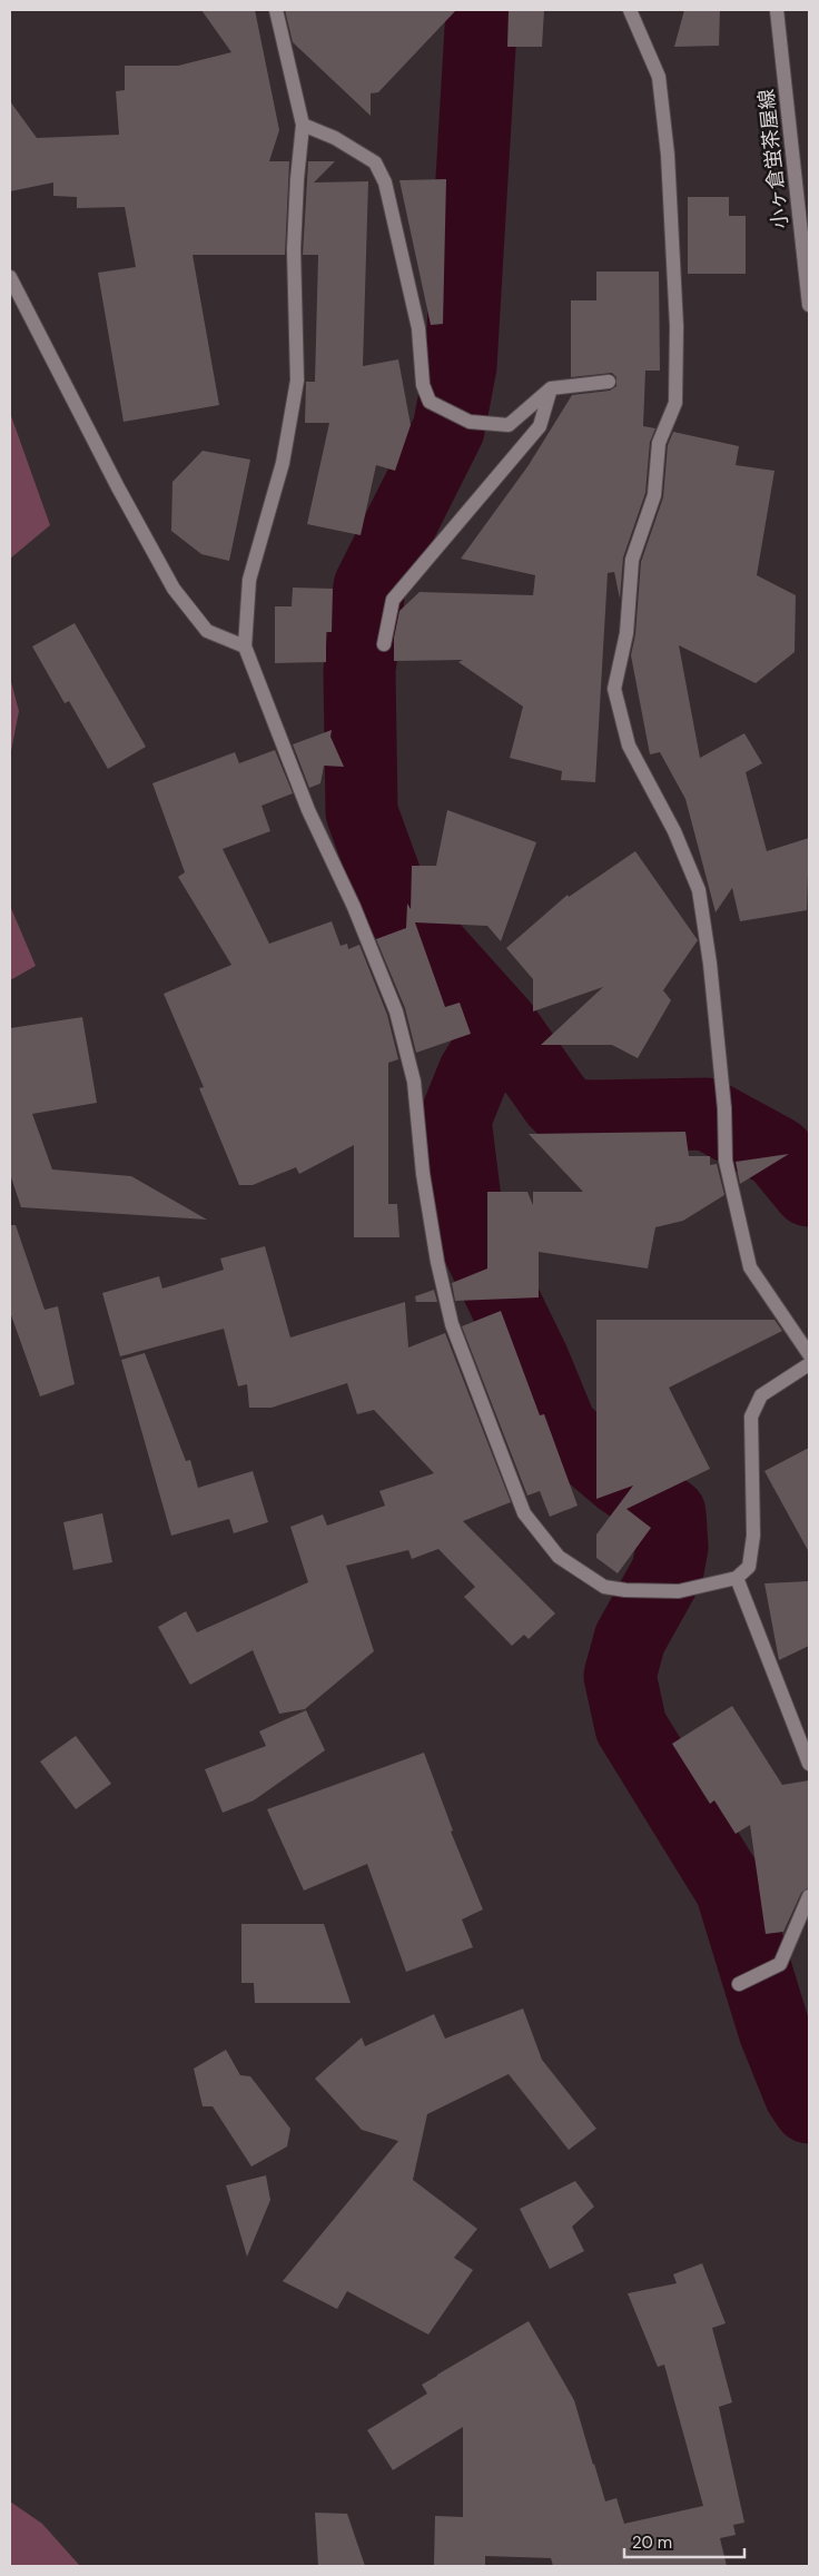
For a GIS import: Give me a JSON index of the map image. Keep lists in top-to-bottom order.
{
  "streets": {
    "street": ["小ヶ倉蛍茶屋線"]
  },
  "scale_bar": "20 m"
}
